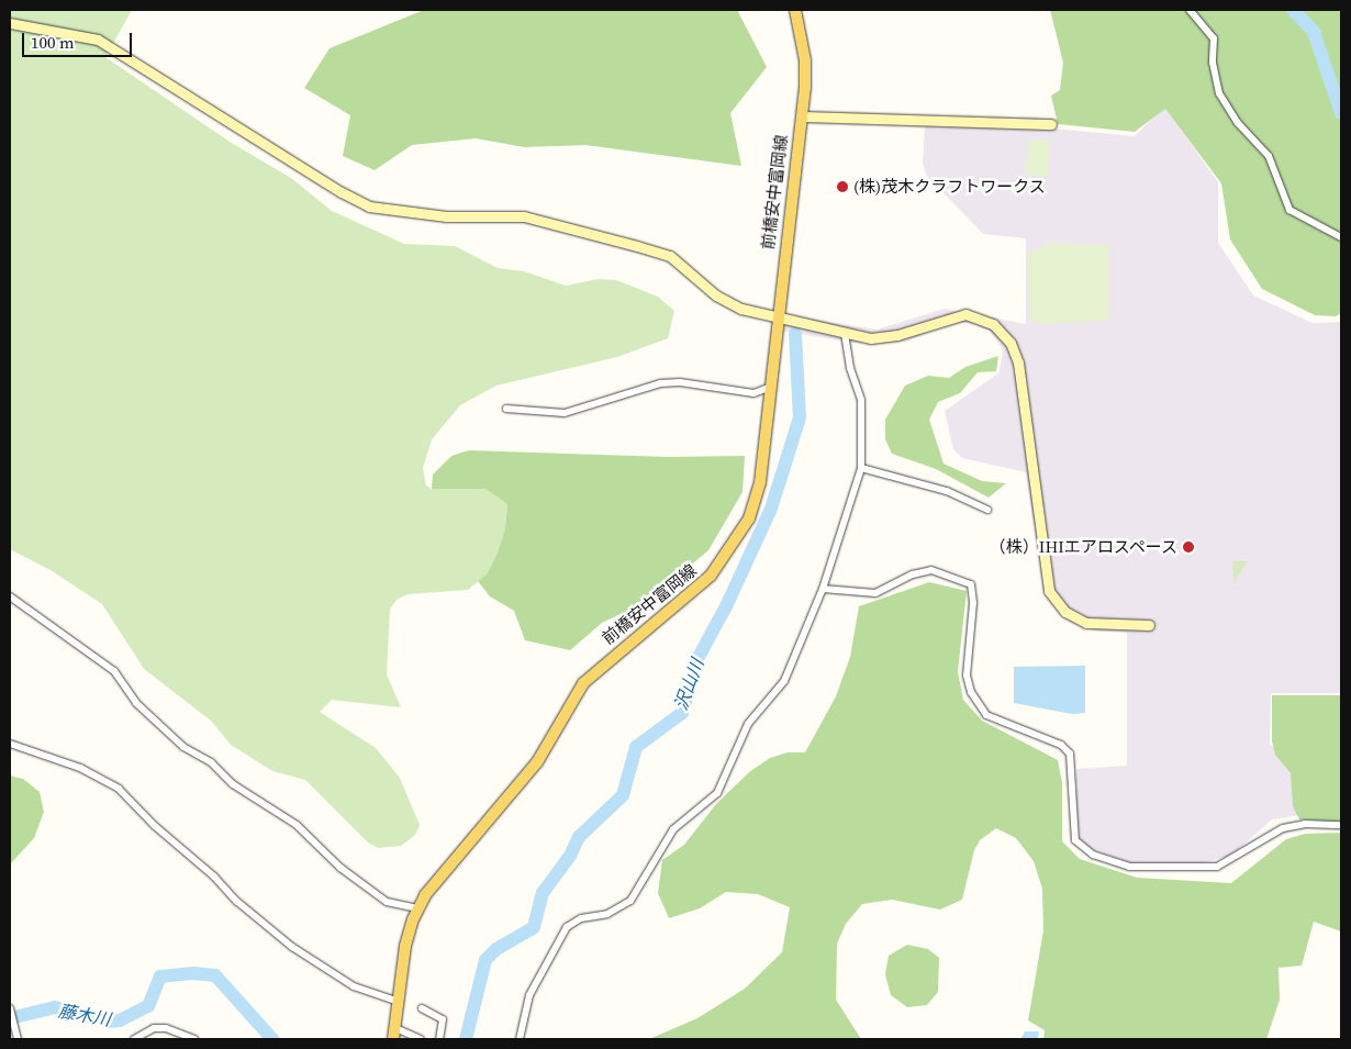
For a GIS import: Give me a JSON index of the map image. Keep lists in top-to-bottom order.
{
  "streets": {
    "main road": ["前橋安中富岡線"]
  },
  "water": ["沢山川", "藤木川"],
  "places": ["(株)茂木クラフトワークス", "（株）IHIエアロスペース"],
  "scale_bar": "100 m"
}
